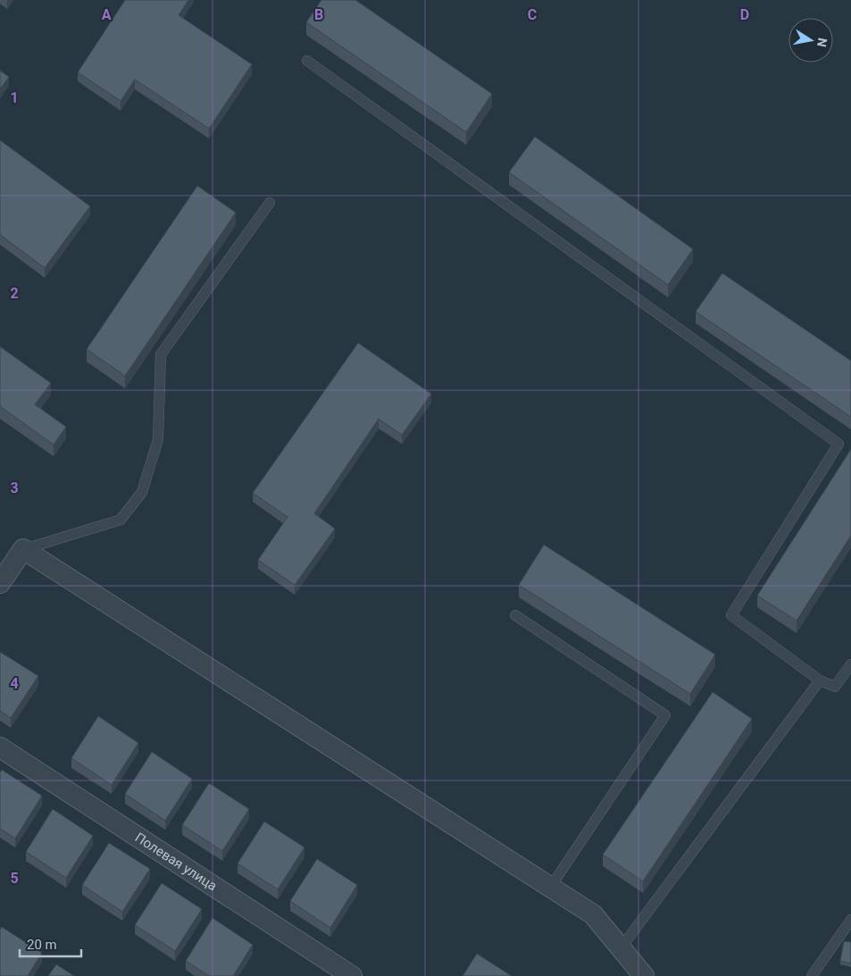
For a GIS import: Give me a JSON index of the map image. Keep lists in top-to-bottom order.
{
  "streets": {
    "street": ["Полевая улица"]
  },
  "scale_bar": "20 m",
  "north": "right",
  "grid": {
    "columns": [
      "A",
      "B",
      "C",
      "D"
    ],
    "rows": [
      "1",
      "2",
      "3",
      "4",
      "5"
    ]
  }
}
